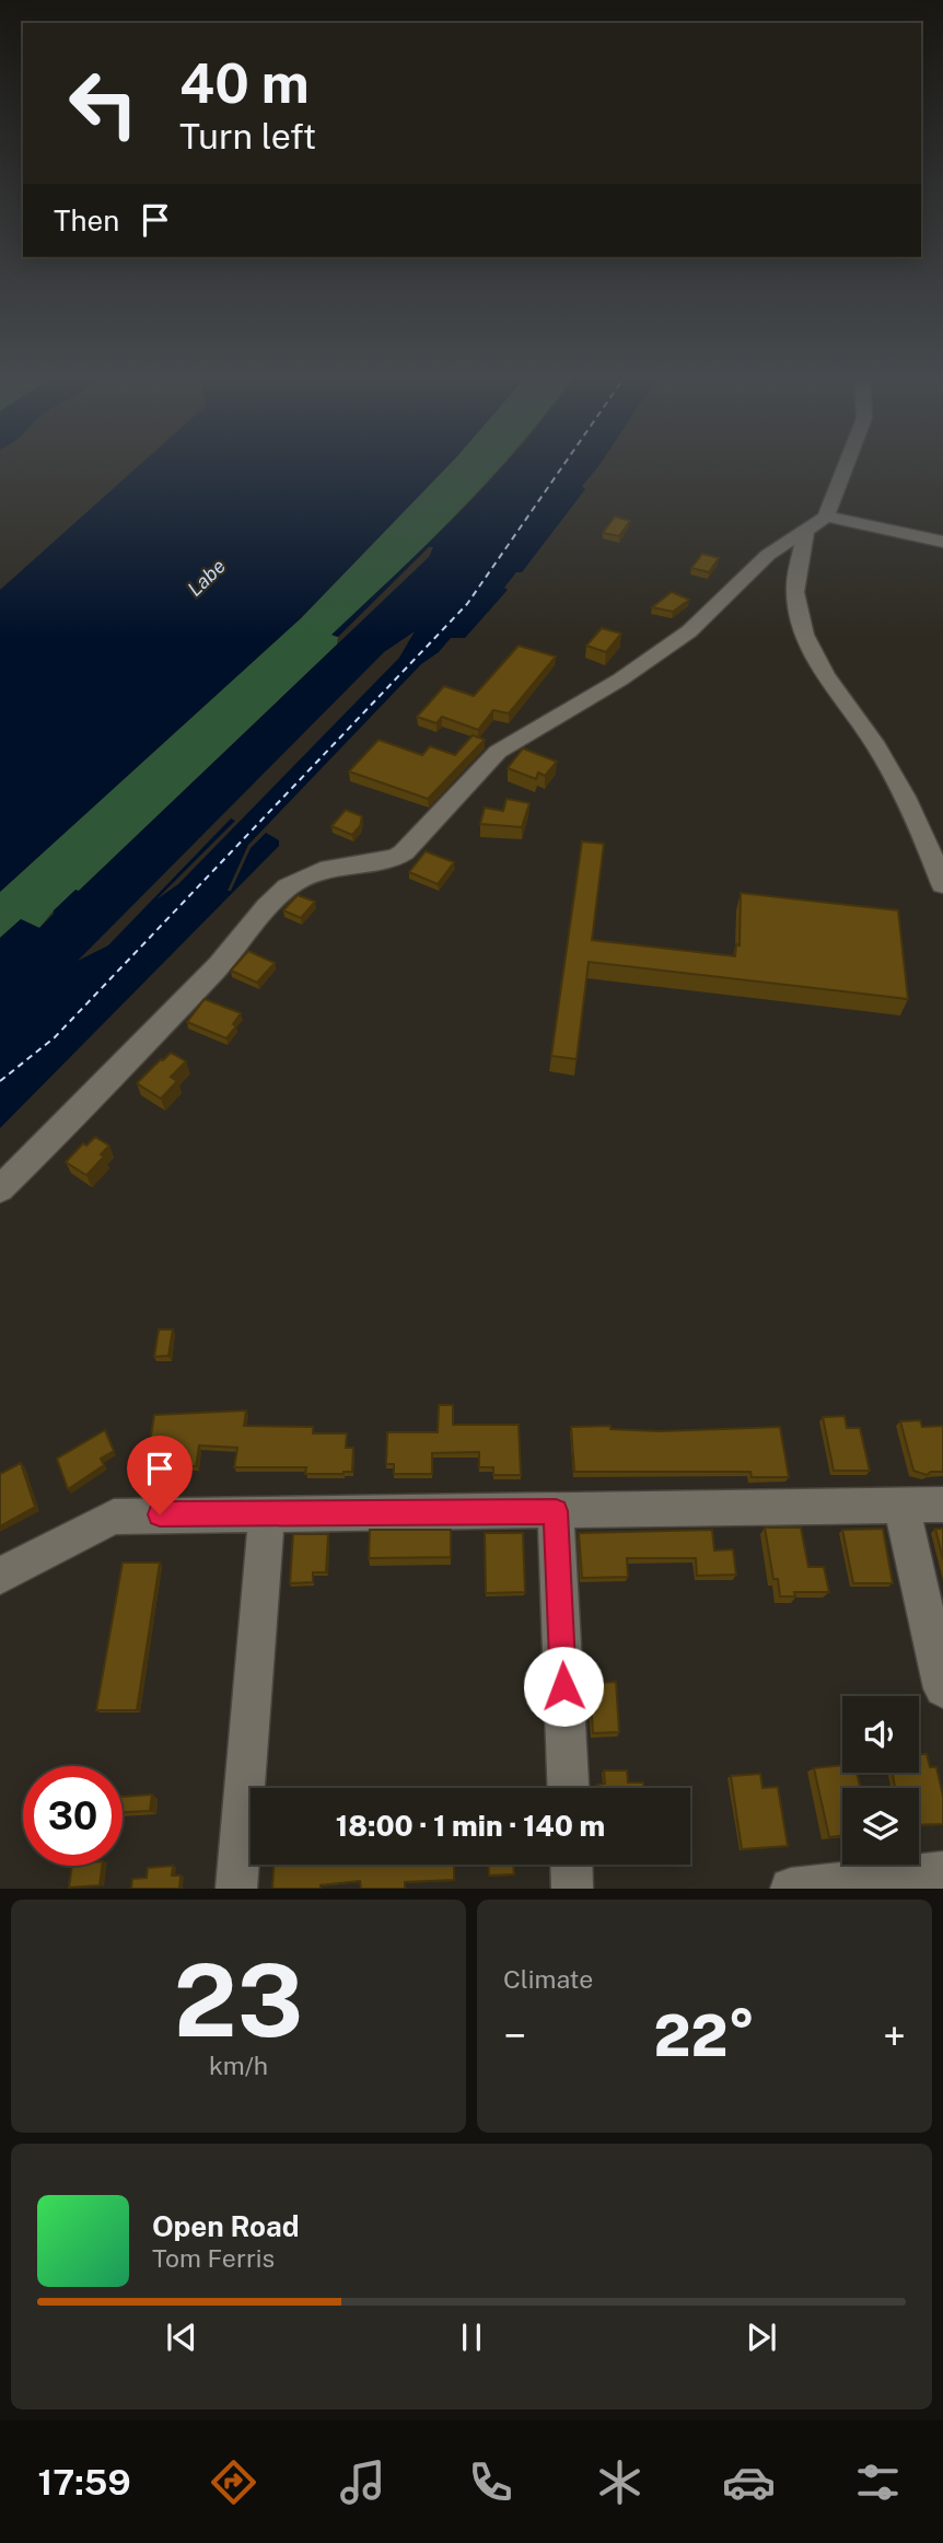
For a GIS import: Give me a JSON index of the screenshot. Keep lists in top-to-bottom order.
{
  "water": ["Labe"],
  "page": {
    "turn": ["40 m", "Turn left"],
    "then": "Then",
    "limit": "30",
    "trip": "18:00 · 1 min · 140 m",
    "tile": [
      ["23", "km/h"],
      "Climate"
    ],
    "heat": ["−", "22°", "+"],
    "song": ["Open Road", "Tom Ferris"],
    "tabs": "17:59"
  }
}
